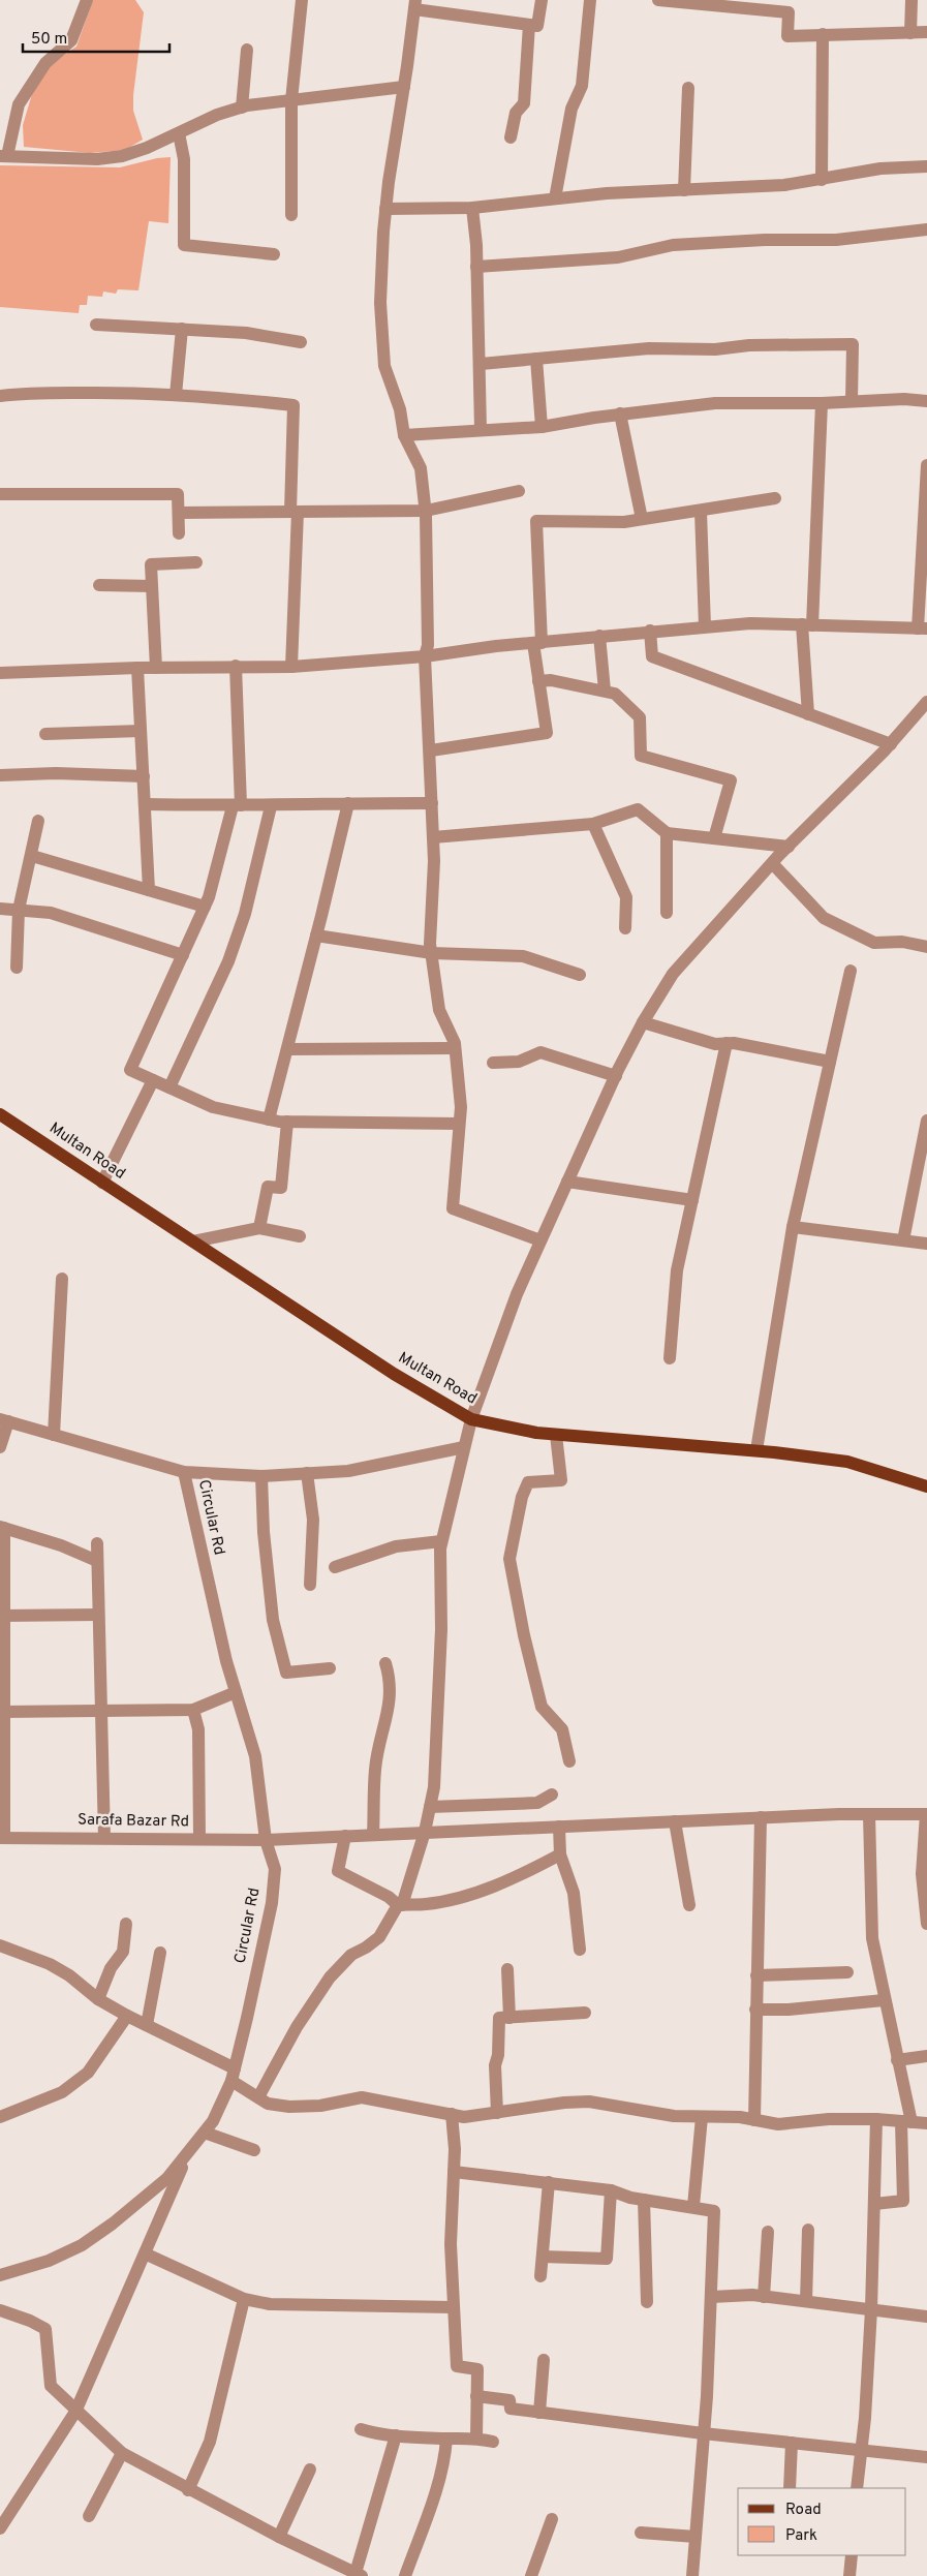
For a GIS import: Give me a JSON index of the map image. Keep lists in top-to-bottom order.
{
  "streets": {
    "main road": ["Multan Road"],
    "street": ["Circular Rd", "Sarafa Bazar Rd"]
  },
  "crossings": [
    ["Circular Rd", "Sarafa Bazar Rd"]
  ],
  "legend": ["Road", "Park"],
  "scale_bar": "50 m"
}
